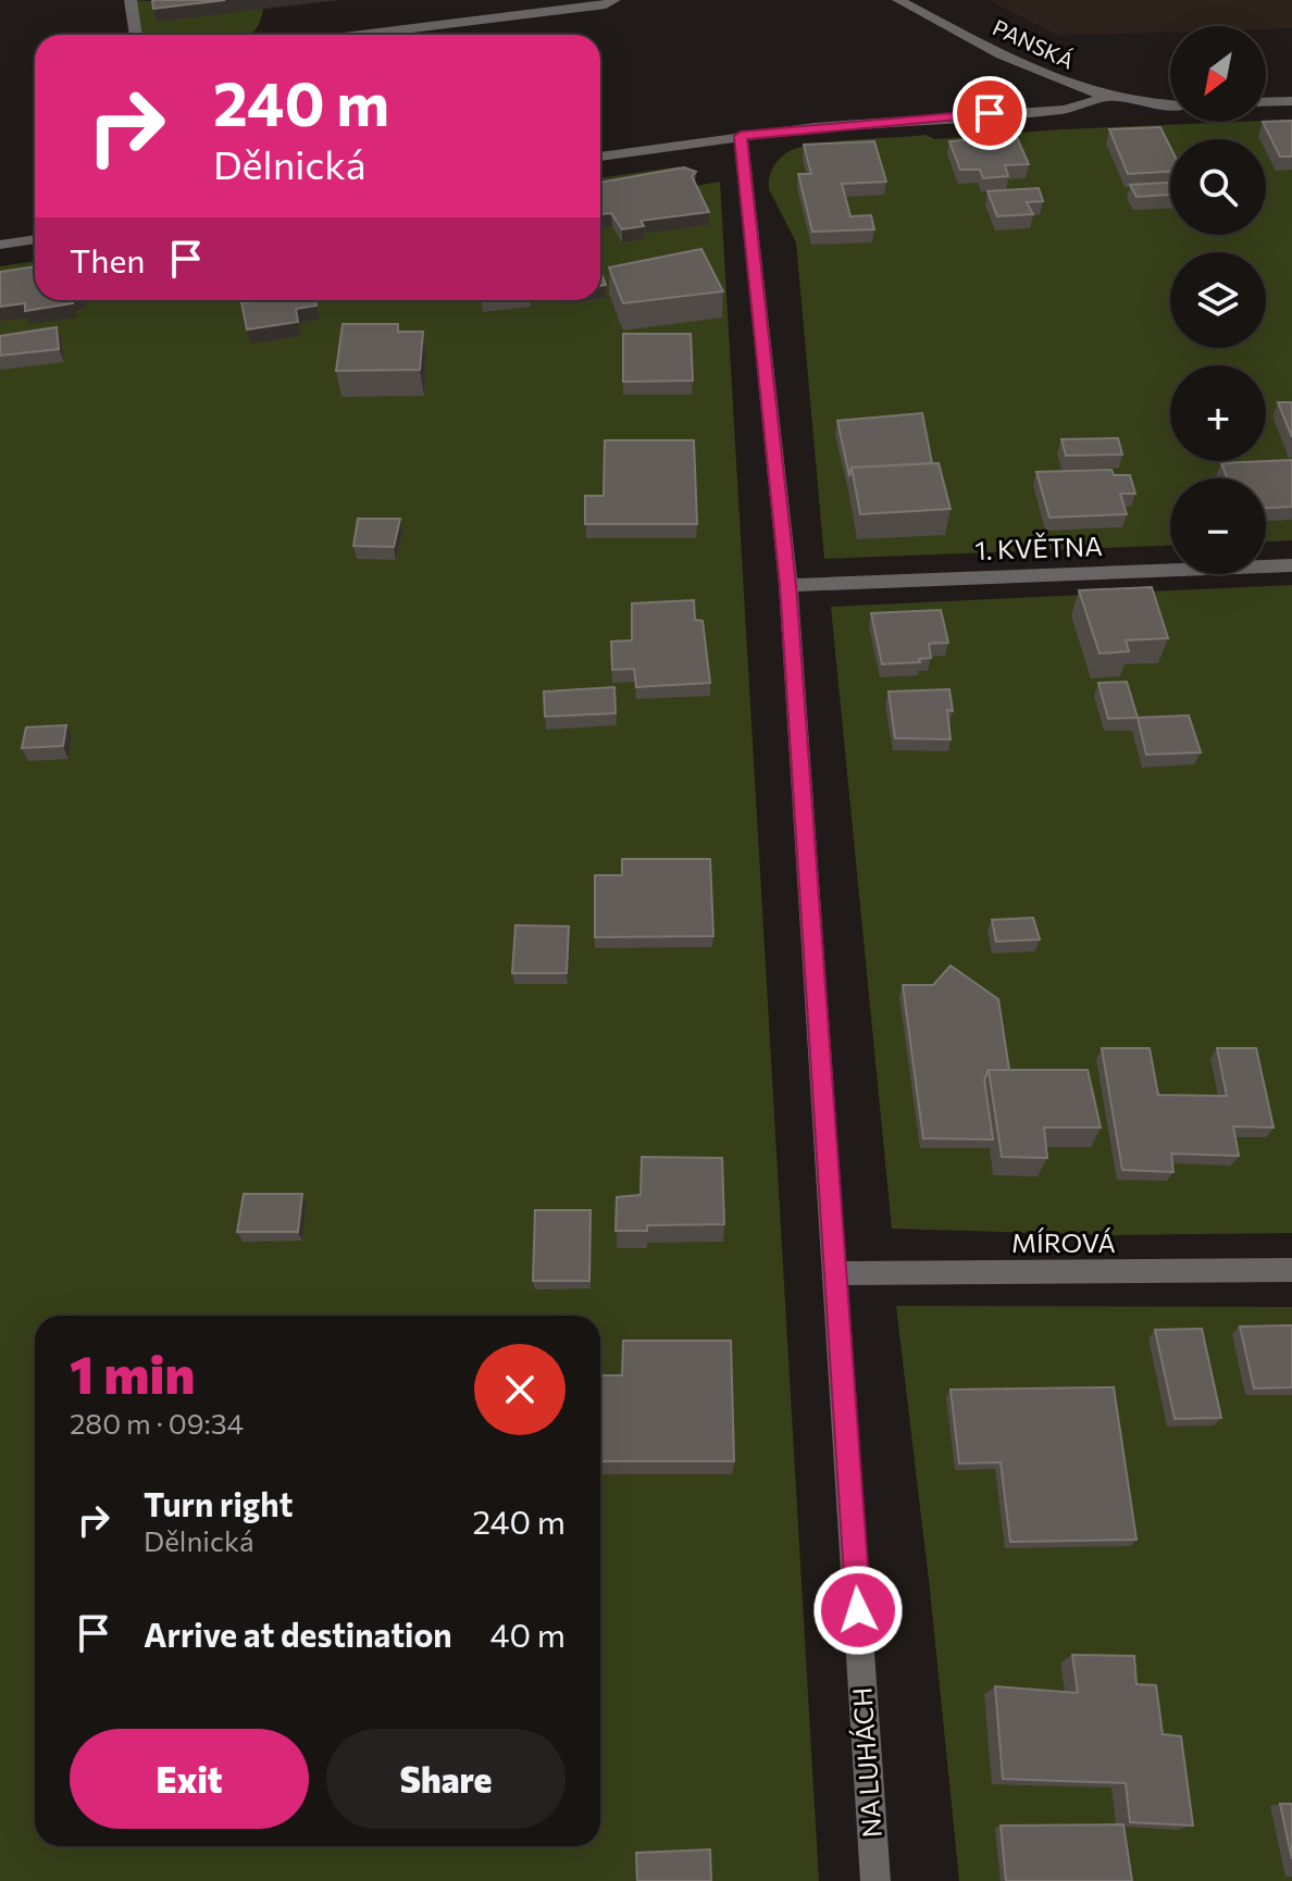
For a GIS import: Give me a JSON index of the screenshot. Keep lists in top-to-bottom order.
{
  "streets": {
    "street": [
      "PANSKÁ",
      "1. KVĚTNA",
      "MÍROVÁ",
      "NA LUHÁCH"
    ]
  },
  "crossings": [
    ["1. KVĚTNA", "NA LUHÁCH"],
    ["MÍROVÁ", "NA LUHÁCH"]
  ],
  "north": "bottom left",
  "page": {
    "map_buttons": ["+", "−"],
    "turn": ["240 m", "Dělnická"],
    "then": "Then",
    "heading": ["1 min", "280 m · 09:34"],
    "list": [
      {
        "name": "Turn right",
        "note": "Dělnická",
        "value": "240 m"
      },
      {
        "name": "Arrive at destination",
        "value": "40 m"
      }
    ],
    "buttons": ["Exit", "Share"]
  }
}
